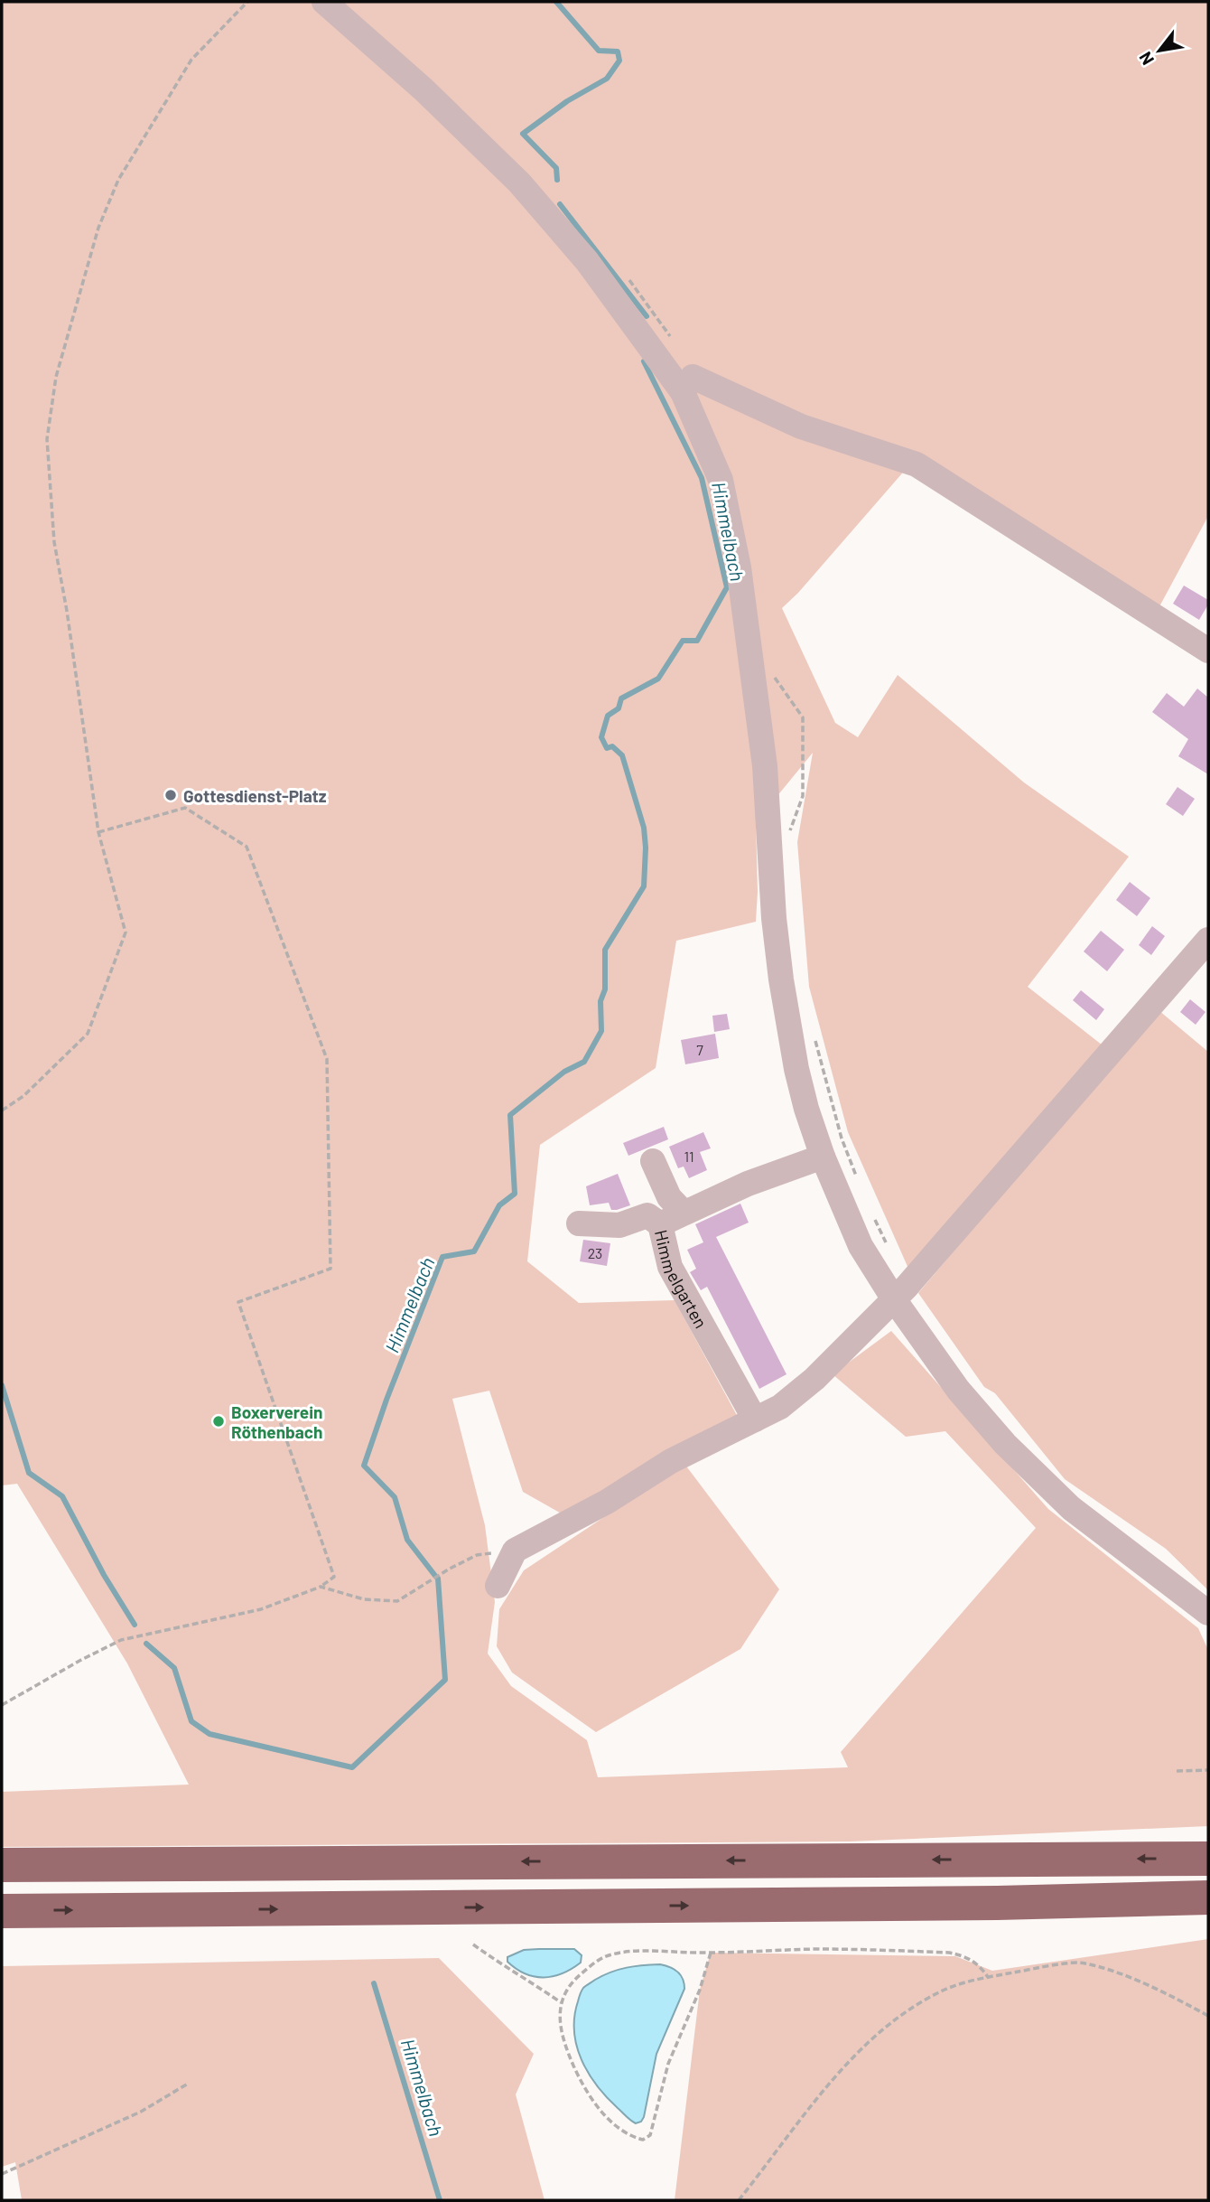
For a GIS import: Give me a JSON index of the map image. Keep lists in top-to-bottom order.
{
  "streets": {
    "street": ["Himmelgarten"]
  },
  "water": ["Himmelbach"],
  "places": ["Gottesdienst-Platz", "Boxerverein Röthenbach"],
  "house_numbers": ["7", "11", "23"],
  "north": "bottom left"
}
